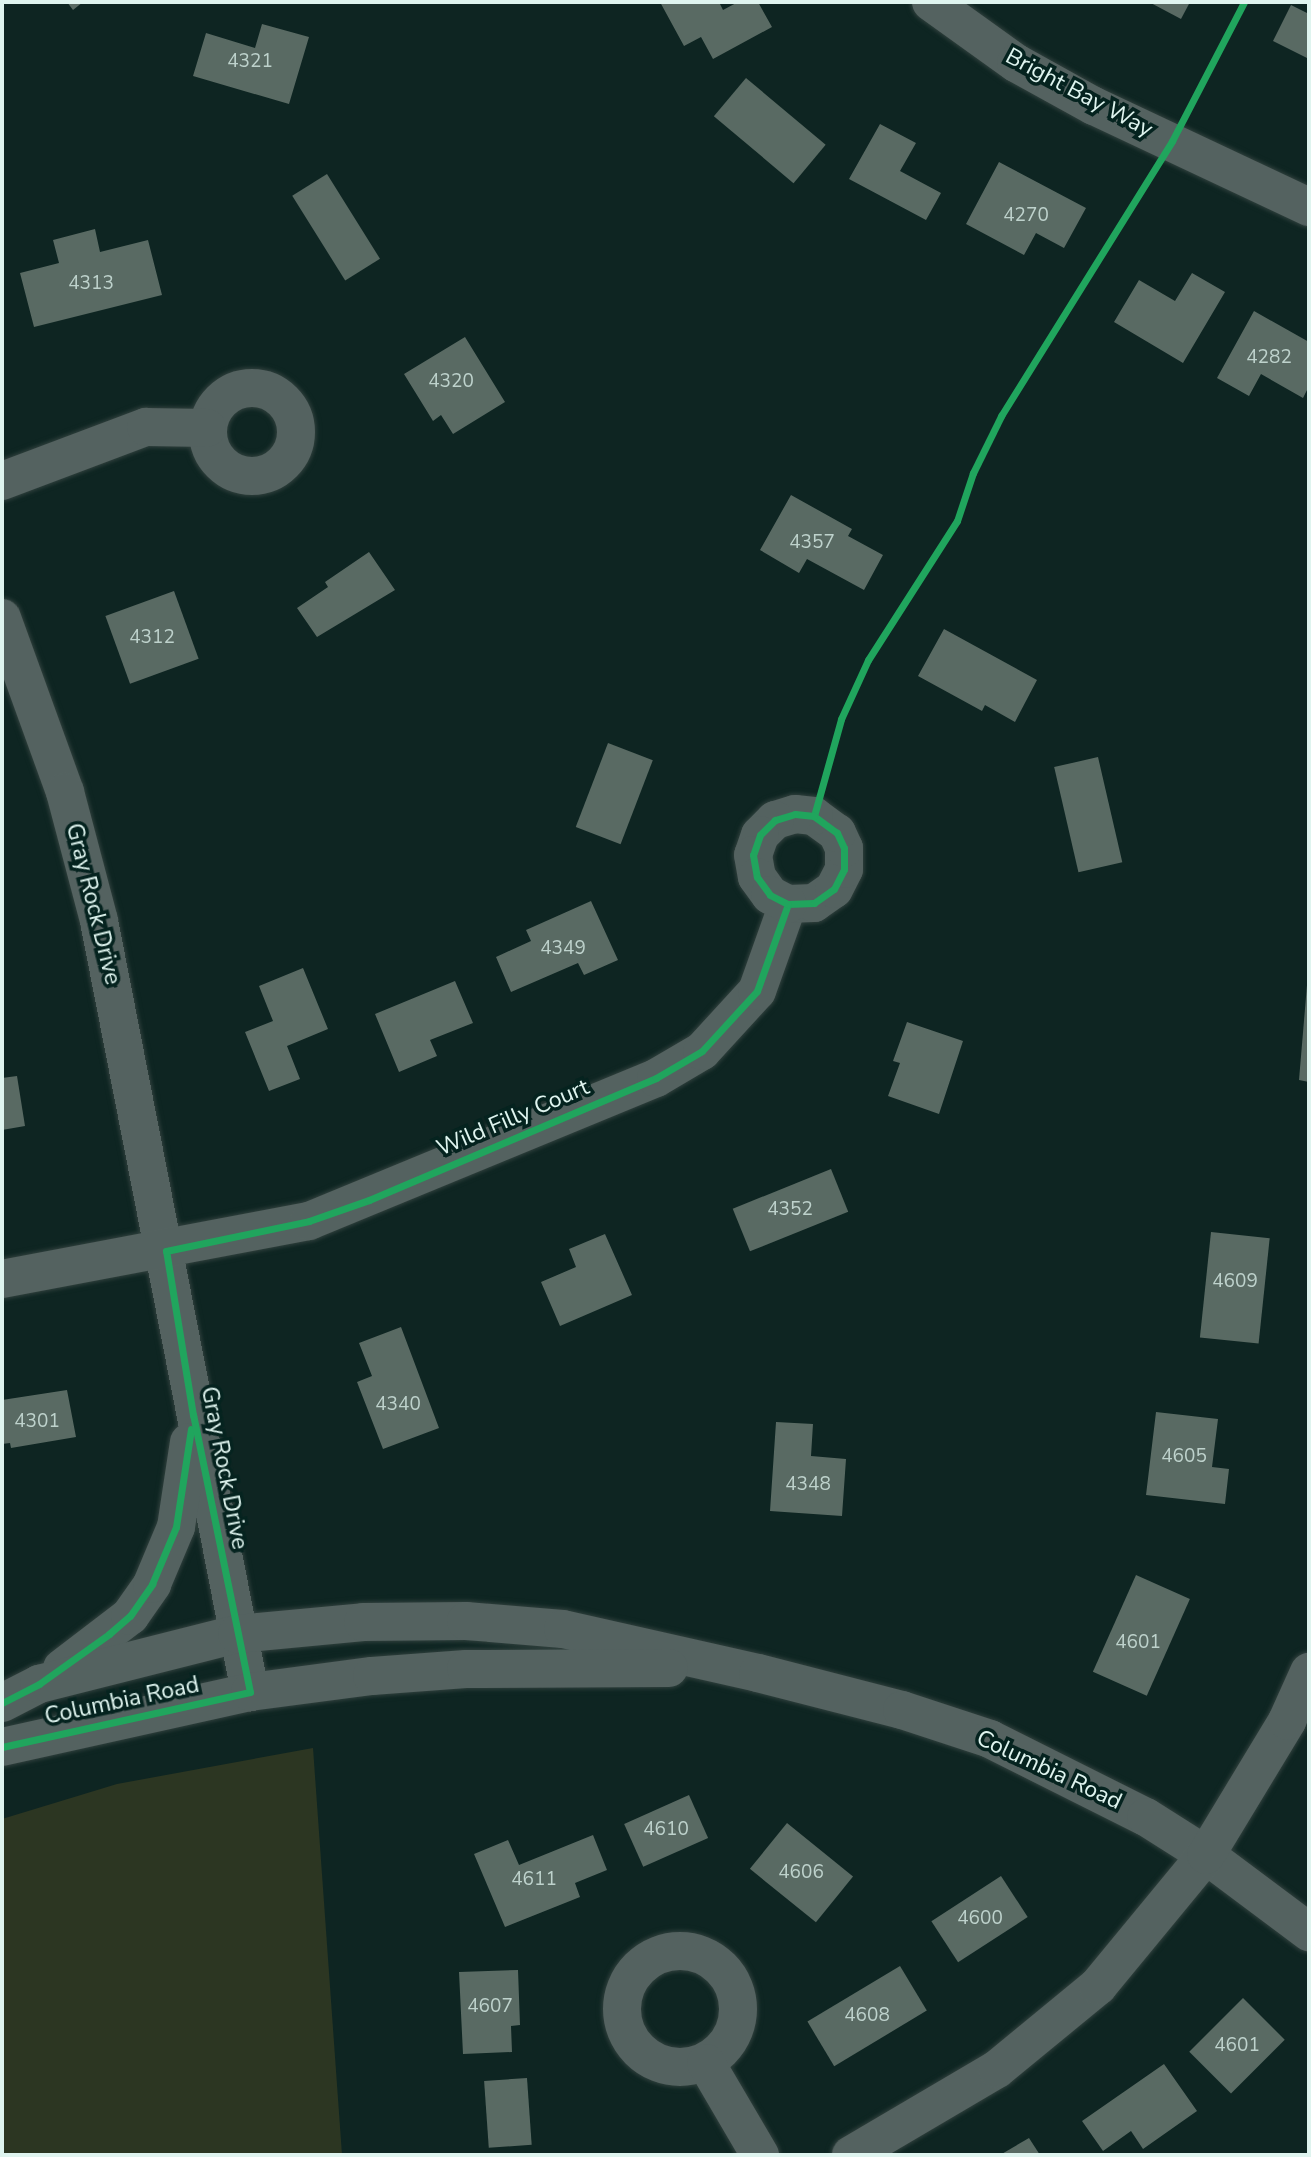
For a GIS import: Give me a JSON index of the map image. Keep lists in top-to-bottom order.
{
  "streets": {
    "street": [
      "Bright Bay Way",
      "Gray Rock Drive",
      "Wild Filly Court",
      "Columbia Road"
    ]
  },
  "crossings": [
    ["Gray Rock Drive", "Wild Filly Court"],
    ["Gray Rock Drive", "Columbia Road"]
  ],
  "house_numbers": [
    "4321",
    "4270",
    "4313",
    "4282",
    "4320",
    "4357",
    "4312",
    "4349",
    "4352",
    "4609",
    "4340",
    "4301",
    "4605",
    "4348",
    "4601",
    "4610",
    "4606",
    "4611",
    "4600",
    "4607",
    "4608",
    "4601"
  ]
}
